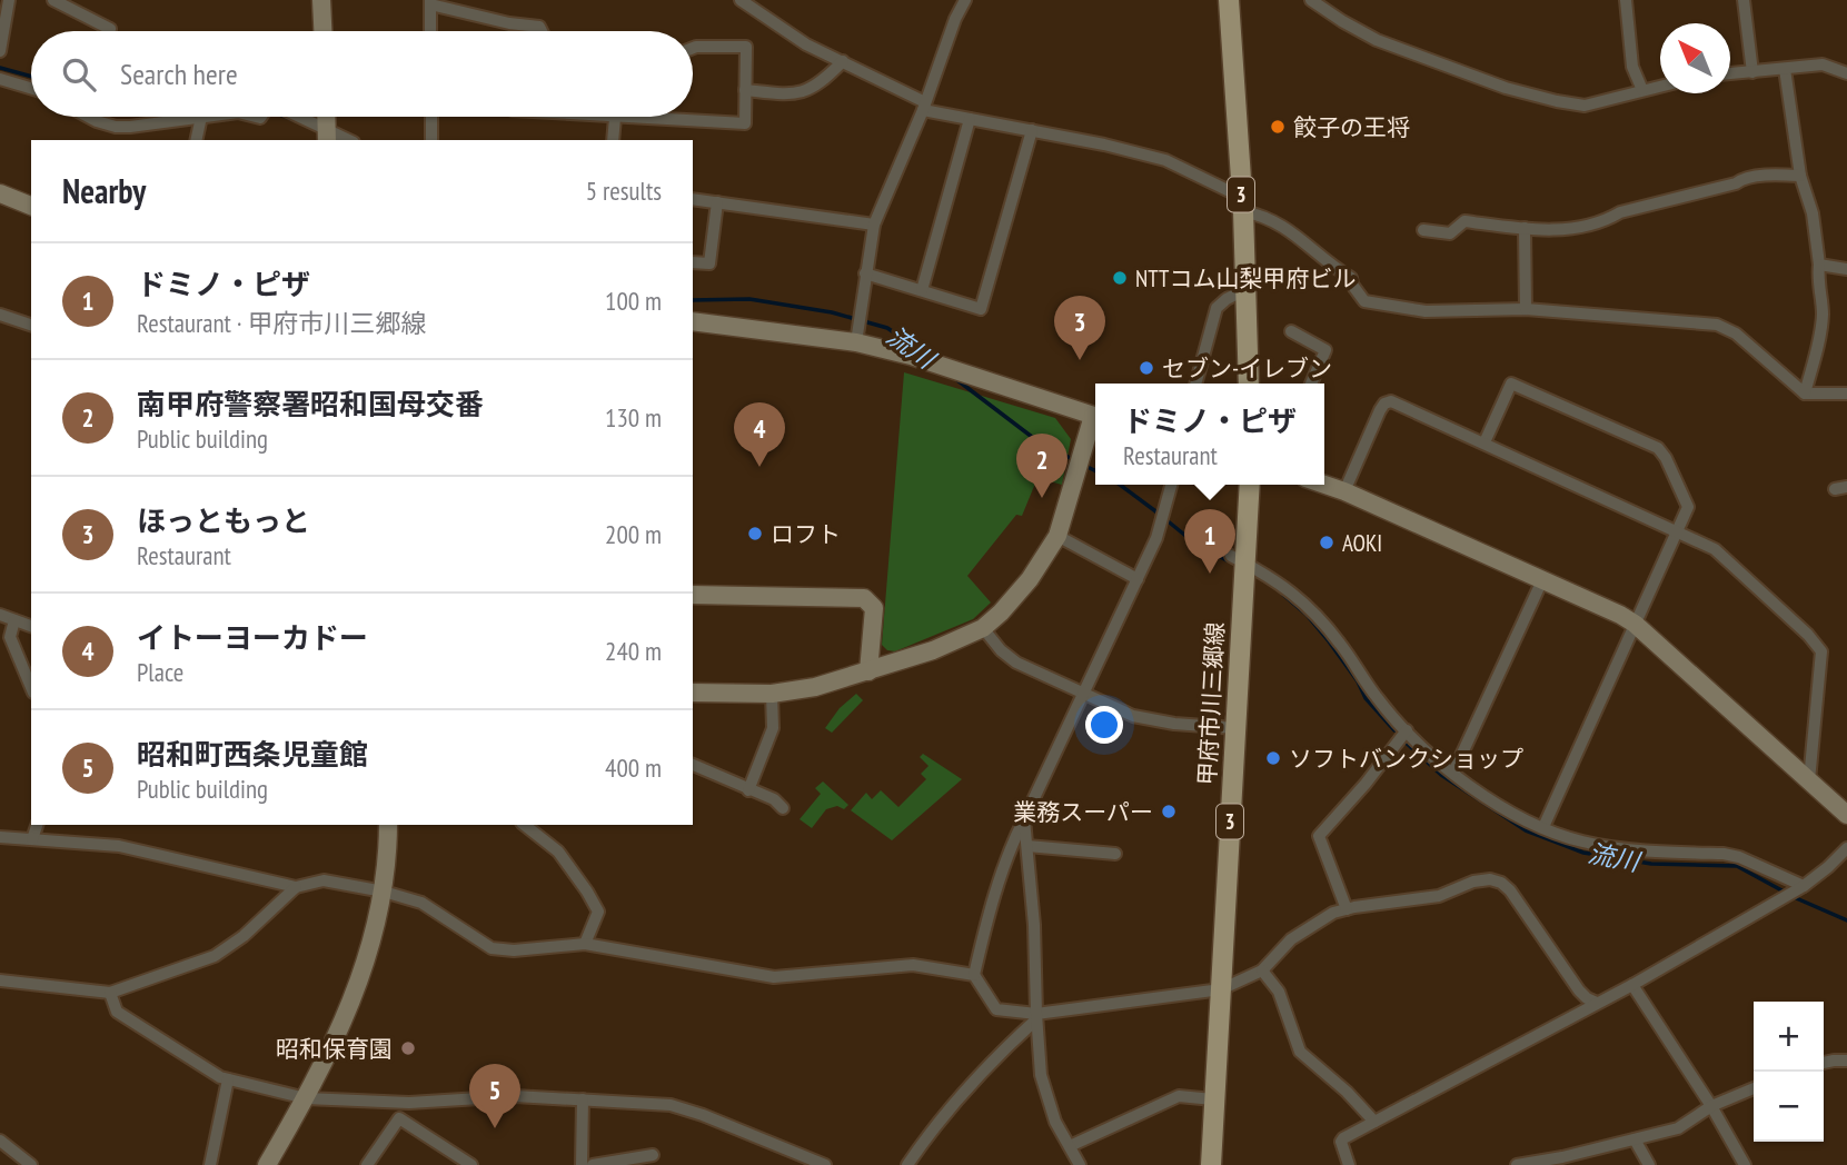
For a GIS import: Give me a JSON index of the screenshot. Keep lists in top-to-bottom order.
{
  "streets": {
    "main road": ["3", "甲府市川三郷線"]
  },
  "water": ["流川"],
  "places": [
    "餃子の王将",
    "NTTコム山梨甲府ビル",
    "セブン-イレブン",
    "ロフト",
    "AOKI",
    "ソフトバンクショップ",
    "業務スーパー",
    "昭和保育園"
  ],
  "north": "top left",
  "page": {
    "search": "Search here",
    "heading": ["Nearby", "5 results"],
    "list": [
      {
        "mark": "1",
        "name": "ドミノ・ピザ",
        "note": "Restaurant · 甲府市川三郷線",
        "value": "100 m"
      },
      {
        "mark": "2",
        "name": "南甲府警察署昭和国母交番",
        "note": "Public building",
        "value": "130 m"
      },
      {
        "mark": "3",
        "name": "ほっともっと",
        "note": "Restaurant",
        "value": "200 m"
      },
      {
        "mark": "4",
        "name": "イトーヨーカドー",
        "note": "Place",
        "value": "240 m"
      },
      {
        "mark": "5",
        "name": "昭和町西条児童館",
        "note": "Public building",
        "value": "400 m"
      }
    ],
    "pins": [
      "3",
      "4",
      "2",
      "1",
      "5"
    ],
    "popup": ["ドミノ・ピザ", "Restaurant"],
    "map_buttons": ["+", "−"]
  }
}
